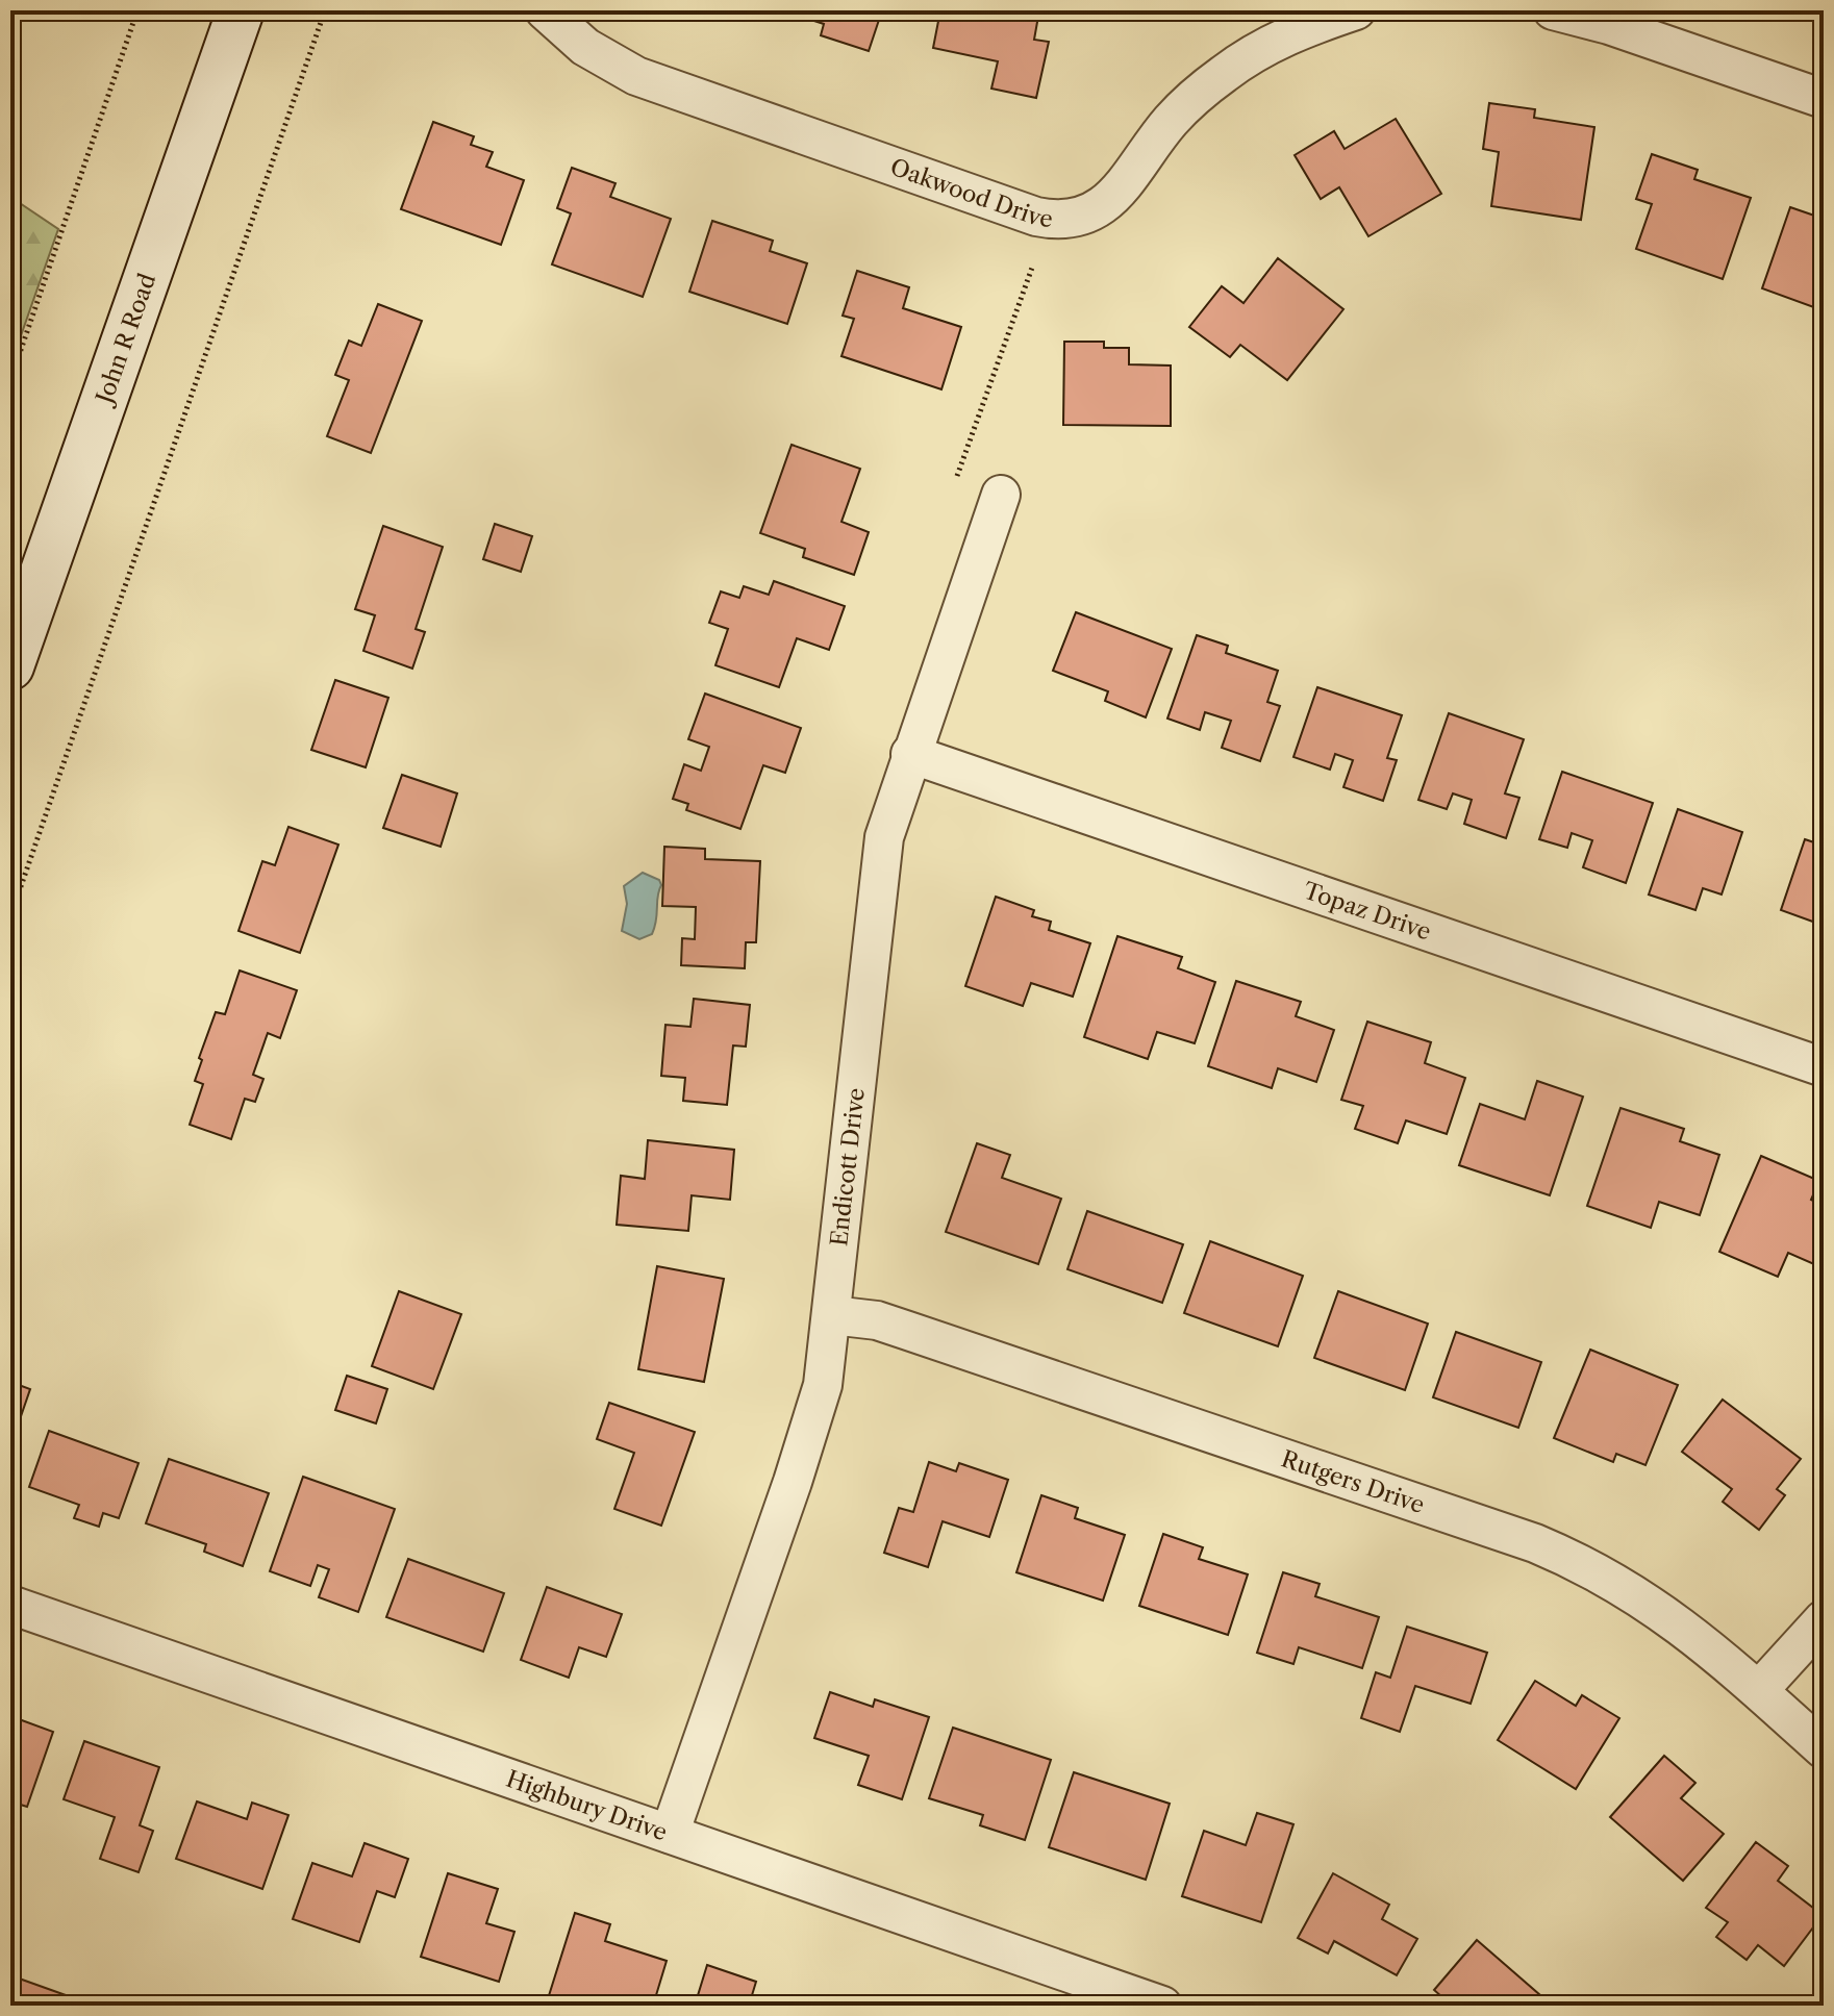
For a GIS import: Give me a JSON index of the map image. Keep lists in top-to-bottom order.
{
  "streets": {
    "main road": ["John R Road"],
    "street": [
      "Oakwood Drive",
      "Topaz Drive",
      "Endicott Drive",
      "Rutgers Drive",
      "Highbury Drive"
    ]
  },
  "crossings": [
    ["Topaz Drive", "Endicott Drive"],
    ["Endicott Drive", "Rutgers Drive"],
    ["Endicott Drive", "Highbury Drive"]
  ]
}
